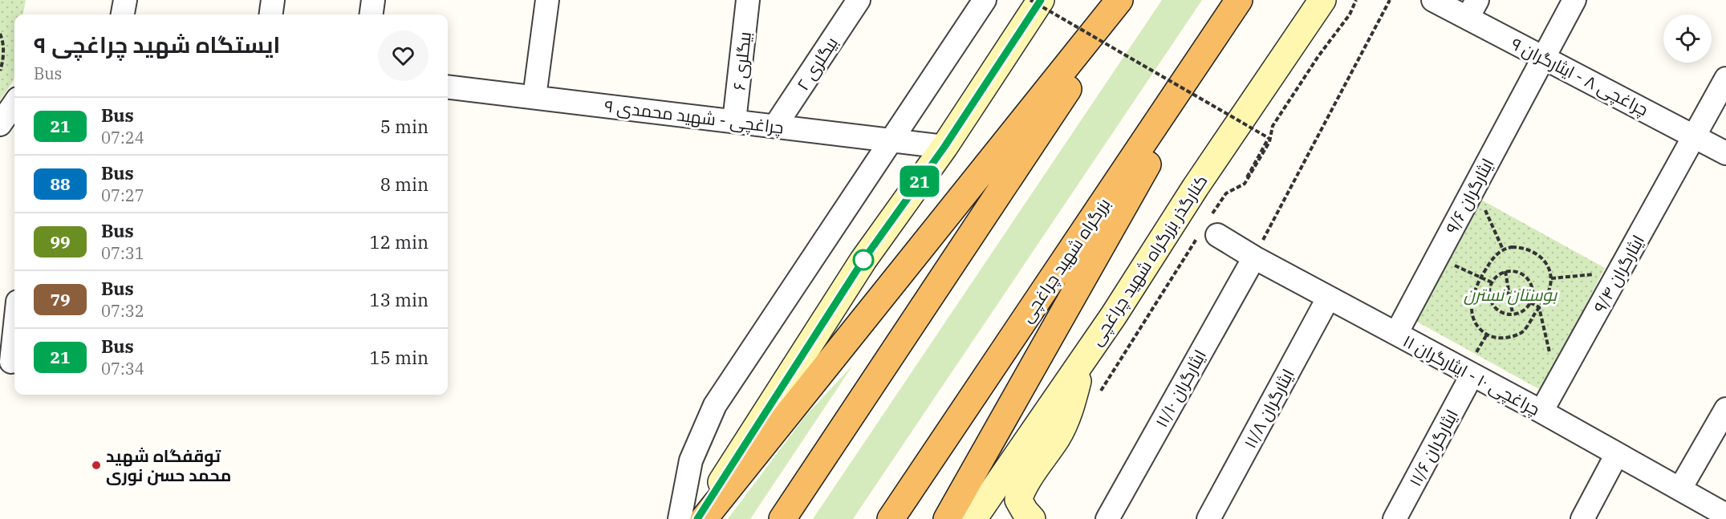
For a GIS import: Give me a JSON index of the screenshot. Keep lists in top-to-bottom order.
{
  "streets": {
    "highway": ["بزرگراه شهید چراغچی"],
    "main road": ["کنارگذر بزرگراه شهید چراغچی"],
    "street": [
      "بیگلری ۶",
      "بیگلری ۲",
      "چراغچی ۸ - ایثارگران ۹",
      "۹ چراغچی - شهید محمدی",
      "ایثارگران ۹/۶",
      "ایثارگران ۹/۴",
      "چراغچی ۱۰ - ایثارگران ۱۱",
      "ایثارگران ۱۱/۱۰",
      "ایثارگران ۱۱/۸",
      "ایثارگران ۱۱/۶"
    ]
  },
  "crossings": [
    ["بیگلری ۶", "۹ چراغچی - شهید محمدی"],
    ["بیگلری ۲", "۹ چراغچی - شهید محمدی"],
    ["چراغچی ۸ - ایثارگران ۹", "ایثارگران ۹/۶"],
    ["چراغچی ۸ - ایثارگران ۹", "ایثارگران ۹/۴"],
    ["ایثارگران ۹/۶", "چراغچی ۱۰ - ایثارگران ۱۱"],
    ["ایثارگران ۹/۴", "چراغچی ۱۰ - ایثارگران ۱۱"],
    ["چراغچی ۱۰ - ایثارگران ۱۱", "ایثارگران ۱۱/۱۰"],
    ["چراغچی ۱۰ - ایثارگران ۱۱", "ایثارگران ۱۱/۸"],
    ["چراغچی ۱۰ - ایثارگران ۱۱", "ایثارگران ۱۱/۶"]
  ],
  "parks": ["بوستان نسترن"],
  "places": ["توقفگاه شهید محمد حسن نوری"],
  "lines": ["bus line 21"],
  "page": {
    "on_map": "21",
    "heading": ["ایستگاه شهید چراغچی ۹", "Bus"],
    "list": [
      {
        "mark": "21",
        "name": "Bus",
        "note": "07:24",
        "value": "5 min"
      },
      {
        "mark": "88",
        "name": "Bus",
        "note": "07:27",
        "value": "8 min"
      },
      {
        "mark": "99",
        "name": "Bus",
        "note": "07:31",
        "value": "12 min"
      },
      {
        "mark": "79",
        "name": "Bus",
        "note": "07:32",
        "value": "13 min"
      },
      {
        "mark": "21",
        "name": "Bus",
        "note": "07:34",
        "value": "15 min"
      }
    ]
  }
}
